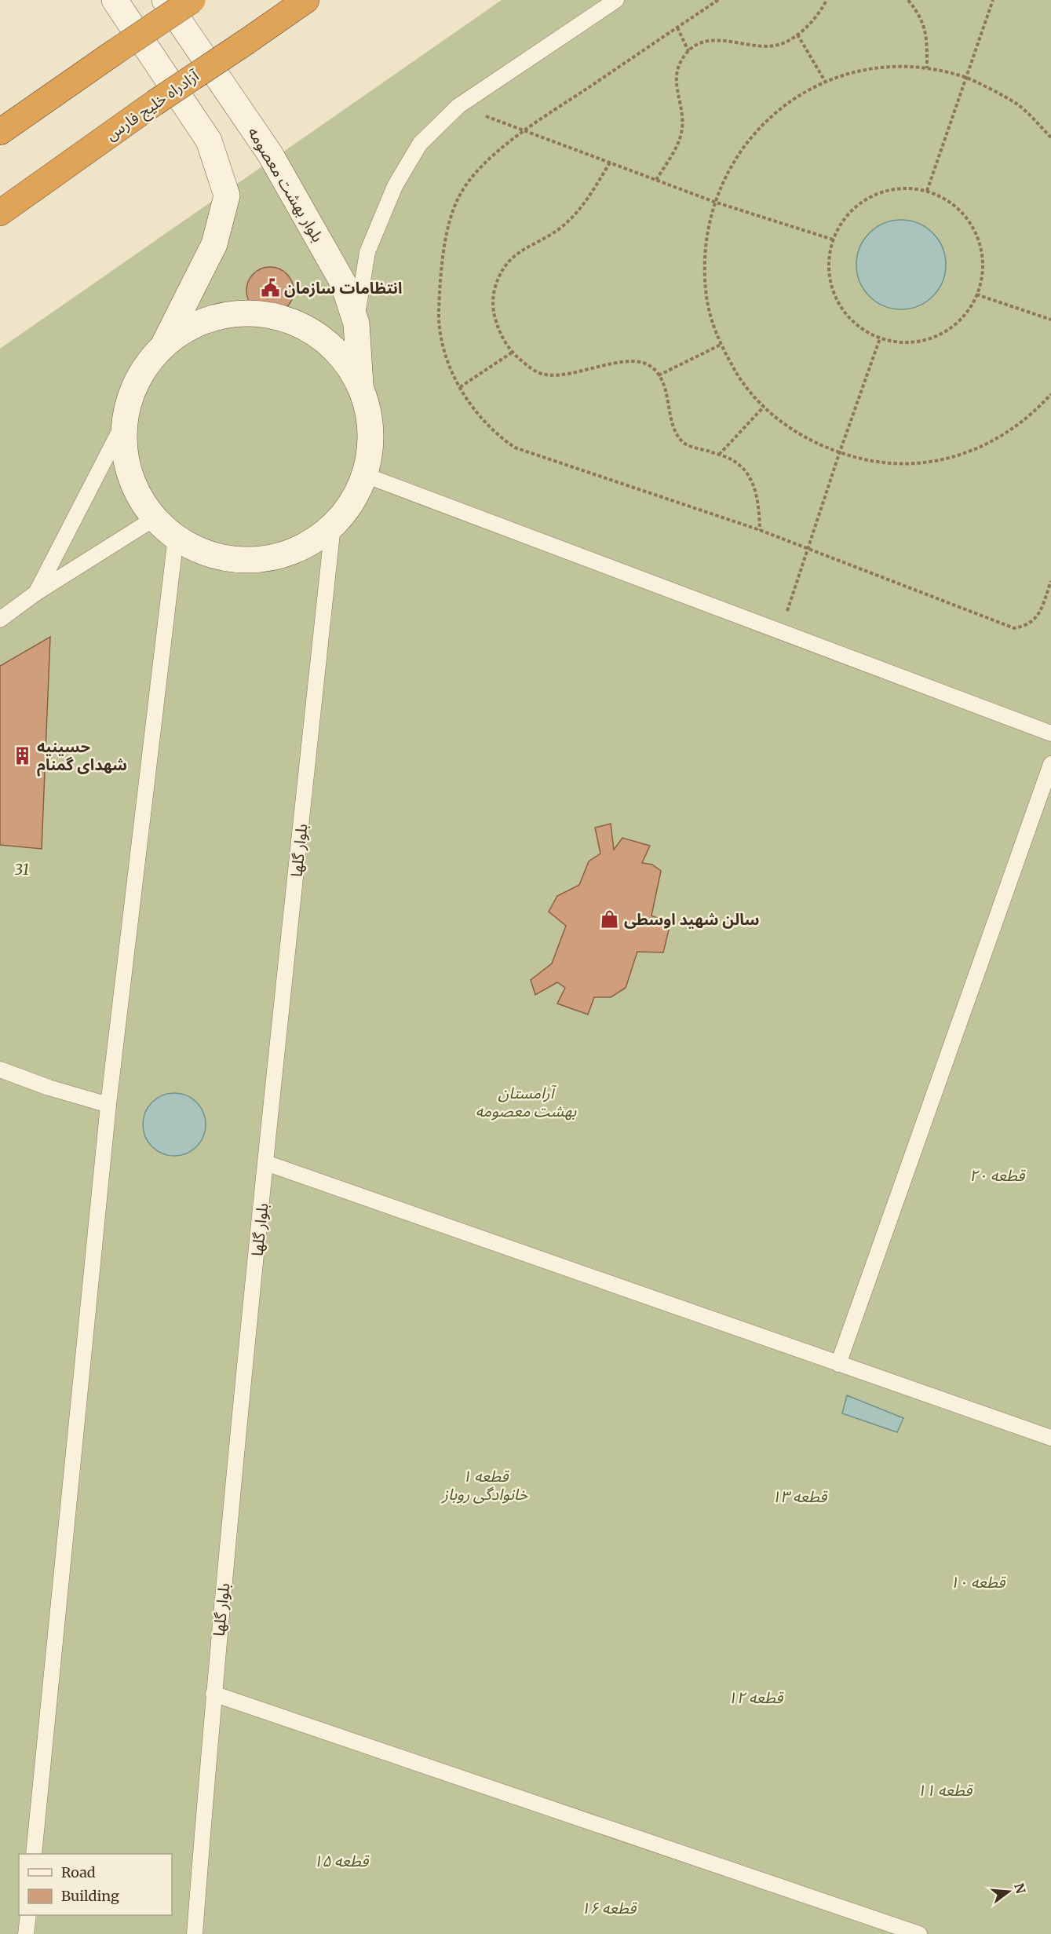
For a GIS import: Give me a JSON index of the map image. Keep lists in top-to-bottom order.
{
  "streets": {
    "highway": ["آزادراه خلیج فارس"],
    "main road": ["بلوار بهشت معصومه"],
    "lane": ["بلوار گلها"]
  },
  "parks": [
    "31",
    "آرامستان بهشت معصومه",
    "قطعه ۲۰",
    "قطعه ۱ خانوادگی روباز",
    "قطعه ۱۳",
    "قطعه ۱۰",
    "قطعه ۱۲",
    "قطعه ۱۱",
    "قطعه ۱۵",
    "قطعه ۱۶"
  ],
  "places": {
    "public building": ["انتظامات سازمان"],
    "building": ["حسینیه شهدای گمنام"],
    "shop": ["سالن شهید اوسطی"]
  },
  "legend": ["Road", "Building"],
  "north": "right"
}
